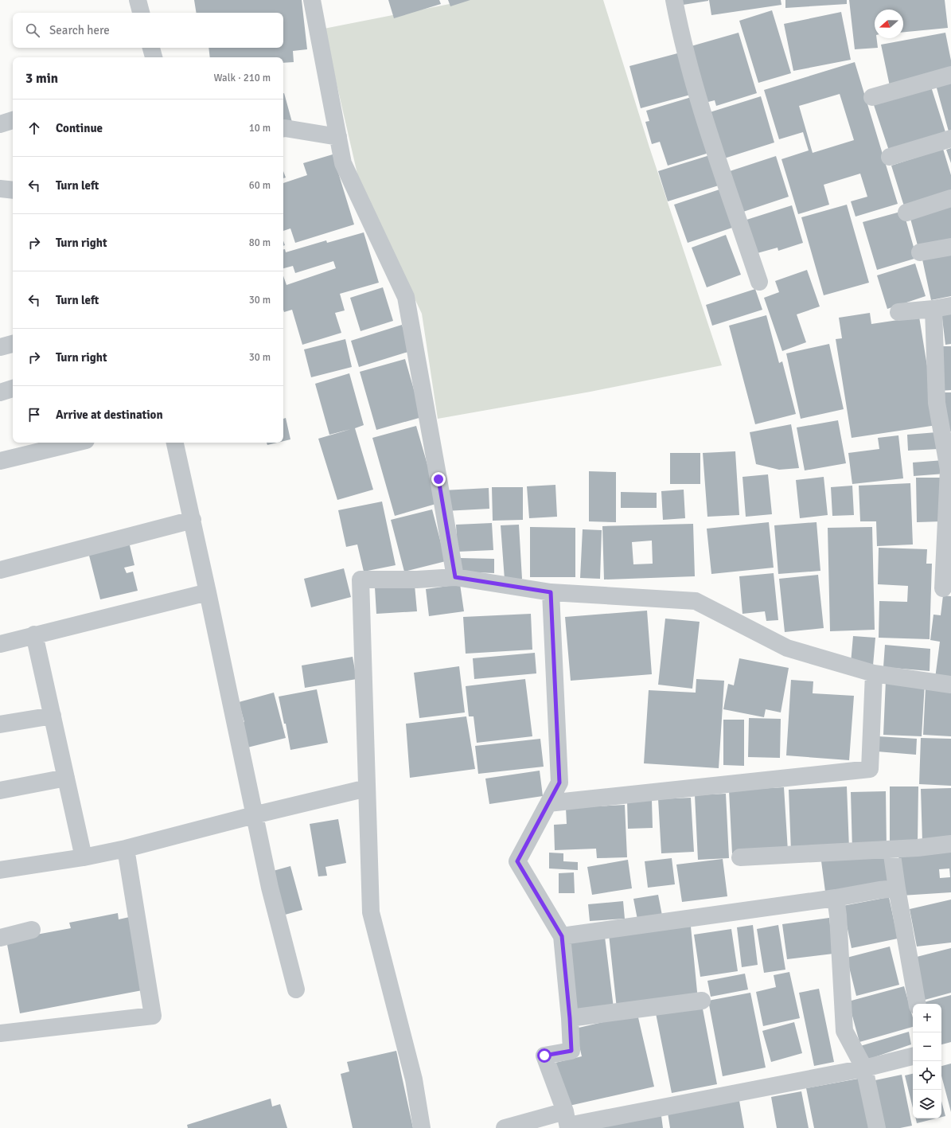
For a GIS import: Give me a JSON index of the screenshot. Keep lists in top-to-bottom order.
{
  "north": "left",
  "page": {
    "search": "Search here",
    "heading": ["3 min", "Walk · 210 m"],
    "list": [
      ["Continue", "10 m"],
      ["Turn left", "60 m"],
      ["Turn right", "80 m"],
      ["Turn left", "30 m"],
      ["Turn right", "30 m"],
      "Arrive at destination"
    ],
    "map_buttons": ["+", "−"]
  }
}
